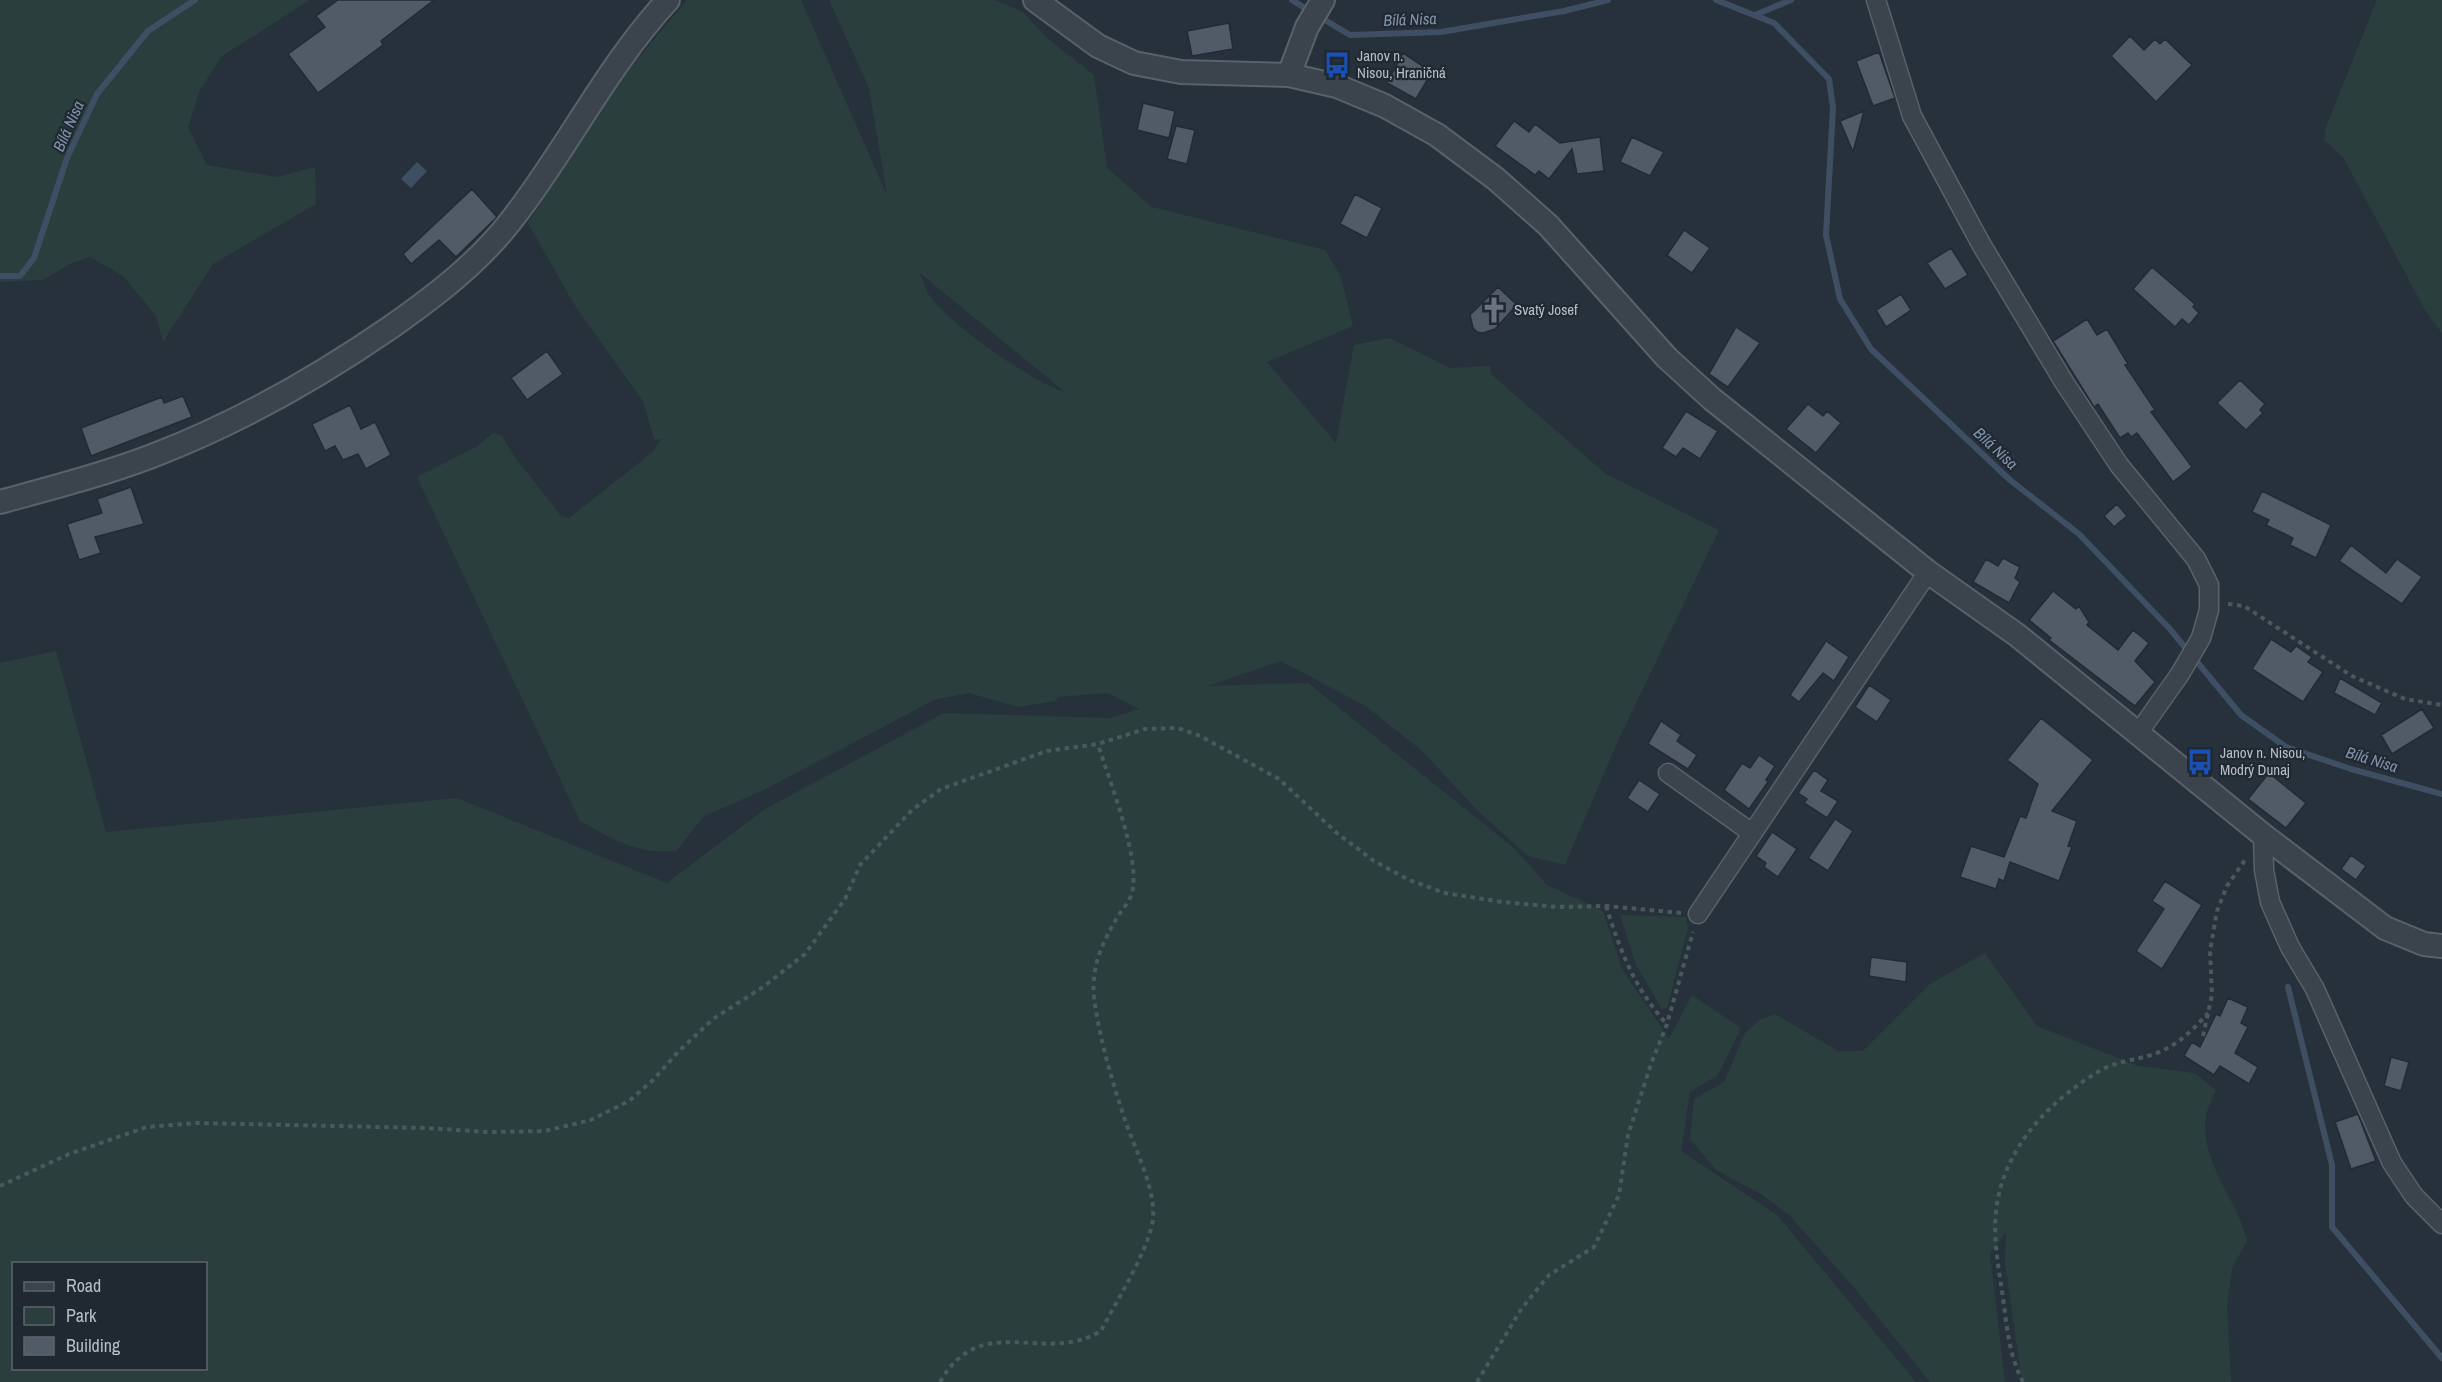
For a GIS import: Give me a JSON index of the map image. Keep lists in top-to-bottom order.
{
  "water": ["Bílá Nisa"],
  "places": {
    "bus stop": ["Janov n. Nisou, Hraničná", "Janov n. Nisou, Modrý Dunaj"],
    "church": ["Svatý Josef"]
  },
  "legend": ["Road", "Park", "Building"]
}
